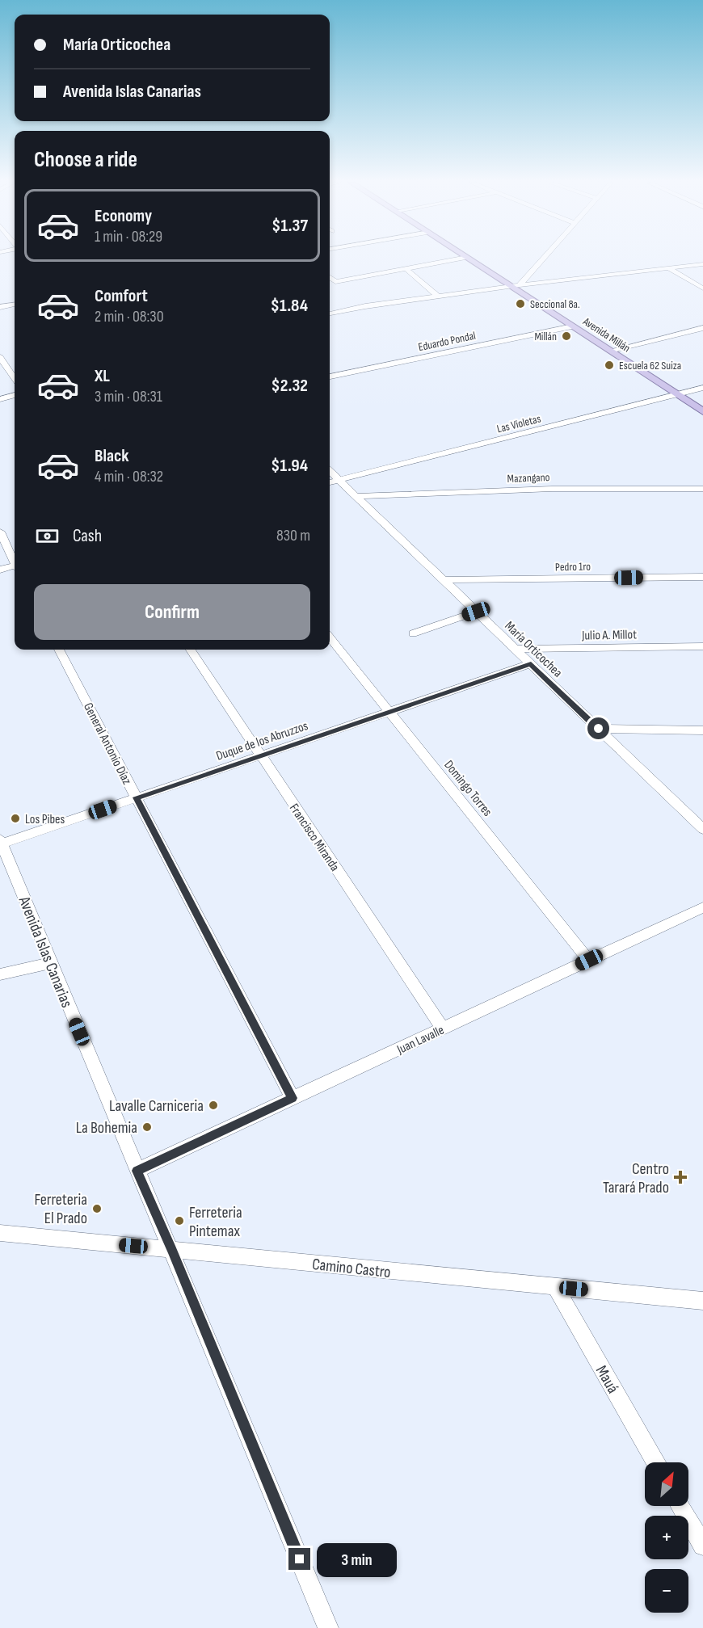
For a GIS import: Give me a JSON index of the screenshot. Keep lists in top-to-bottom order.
{
  "streets": {
    "main road": ["Avenida Millán"],
    "street": [
      "Eduardo Pondal",
      "Las Violetas",
      "Mazangano",
      "Pedro 1ro",
      "Julio A. Millot",
      "María Orticochea",
      "Duque de los Abruzzos",
      "General Antonio Díaz",
      "Domingo Torres",
      "Francisco Miranda",
      "Avenida Islas Canarias",
      "Juan Lavalle",
      "Camino Castro",
      "Mauá"
    ]
  },
  "crossings": [
    ["Avenida Millán", "Eduardo Pondal"],
    ["Avenida Millán", "Las Violetas"],
    ["Las Violetas", "María Orticochea"],
    ["Mazangano", "María Orticochea"],
    ["Pedro 1ro", "María Orticochea"],
    ["Julio A. Millot", "María Orticochea"],
    ["María Orticochea", "Duque de los Abruzzos"],
    ["Duque de los Abruzzos", "General Antonio Díaz"],
    ["Duque de los Abruzzos", "Domingo Torres"],
    ["Duque de los Abruzzos", "Francisco Miranda"],
    ["Duque de los Abruzzos", "Avenida Islas Canarias"],
    ["General Antonio Díaz", "Juan Lavalle"],
    ["Domingo Torres", "Juan Lavalle"],
    ["Francisco Miranda", "Juan Lavalle"],
    ["Avenida Islas Canarias", "Juan Lavalle"],
    ["Avenida Islas Canarias", "Camino Castro"],
    ["Camino Castro", "Mauá"]
  ],
  "places": {
    "other": [
      "Seccional 8a.",
      "Millán",
      "Escuela 62 Suiza",
      "Los Pibes",
      "Lavalle Carniceria",
      "La Bohemia",
      "Ferreteria El Prado",
      "Ferreteria Pintemax"
    ],
    "health": ["Centro Tarará Prado"]
  },
  "north": "top right",
  "page": {
    "banner": ["María Orticochea", "Avenida Islas Canarias"],
    "heading": "Choose a ride",
    "list": [
      {
        "name": "Economy",
        "note": "1 min · 08:29",
        "value": "$1.37"
      },
      {
        "name": "Comfort",
        "note": "2 min · 08:30",
        "value": "$1.84"
      },
      {
        "name": "XL",
        "note": "3 min · 08:31",
        "value": "$2.32"
      },
      {
        "name": "Black",
        "note": "4 min · 08:32",
        "value": "$1.94"
      }
    ],
    "pay": ["Cash", "830 m"],
    "buttons": "Confirm",
    "map_buttons": ["+", "−"],
    "bubble": "3 min"
  }
}
